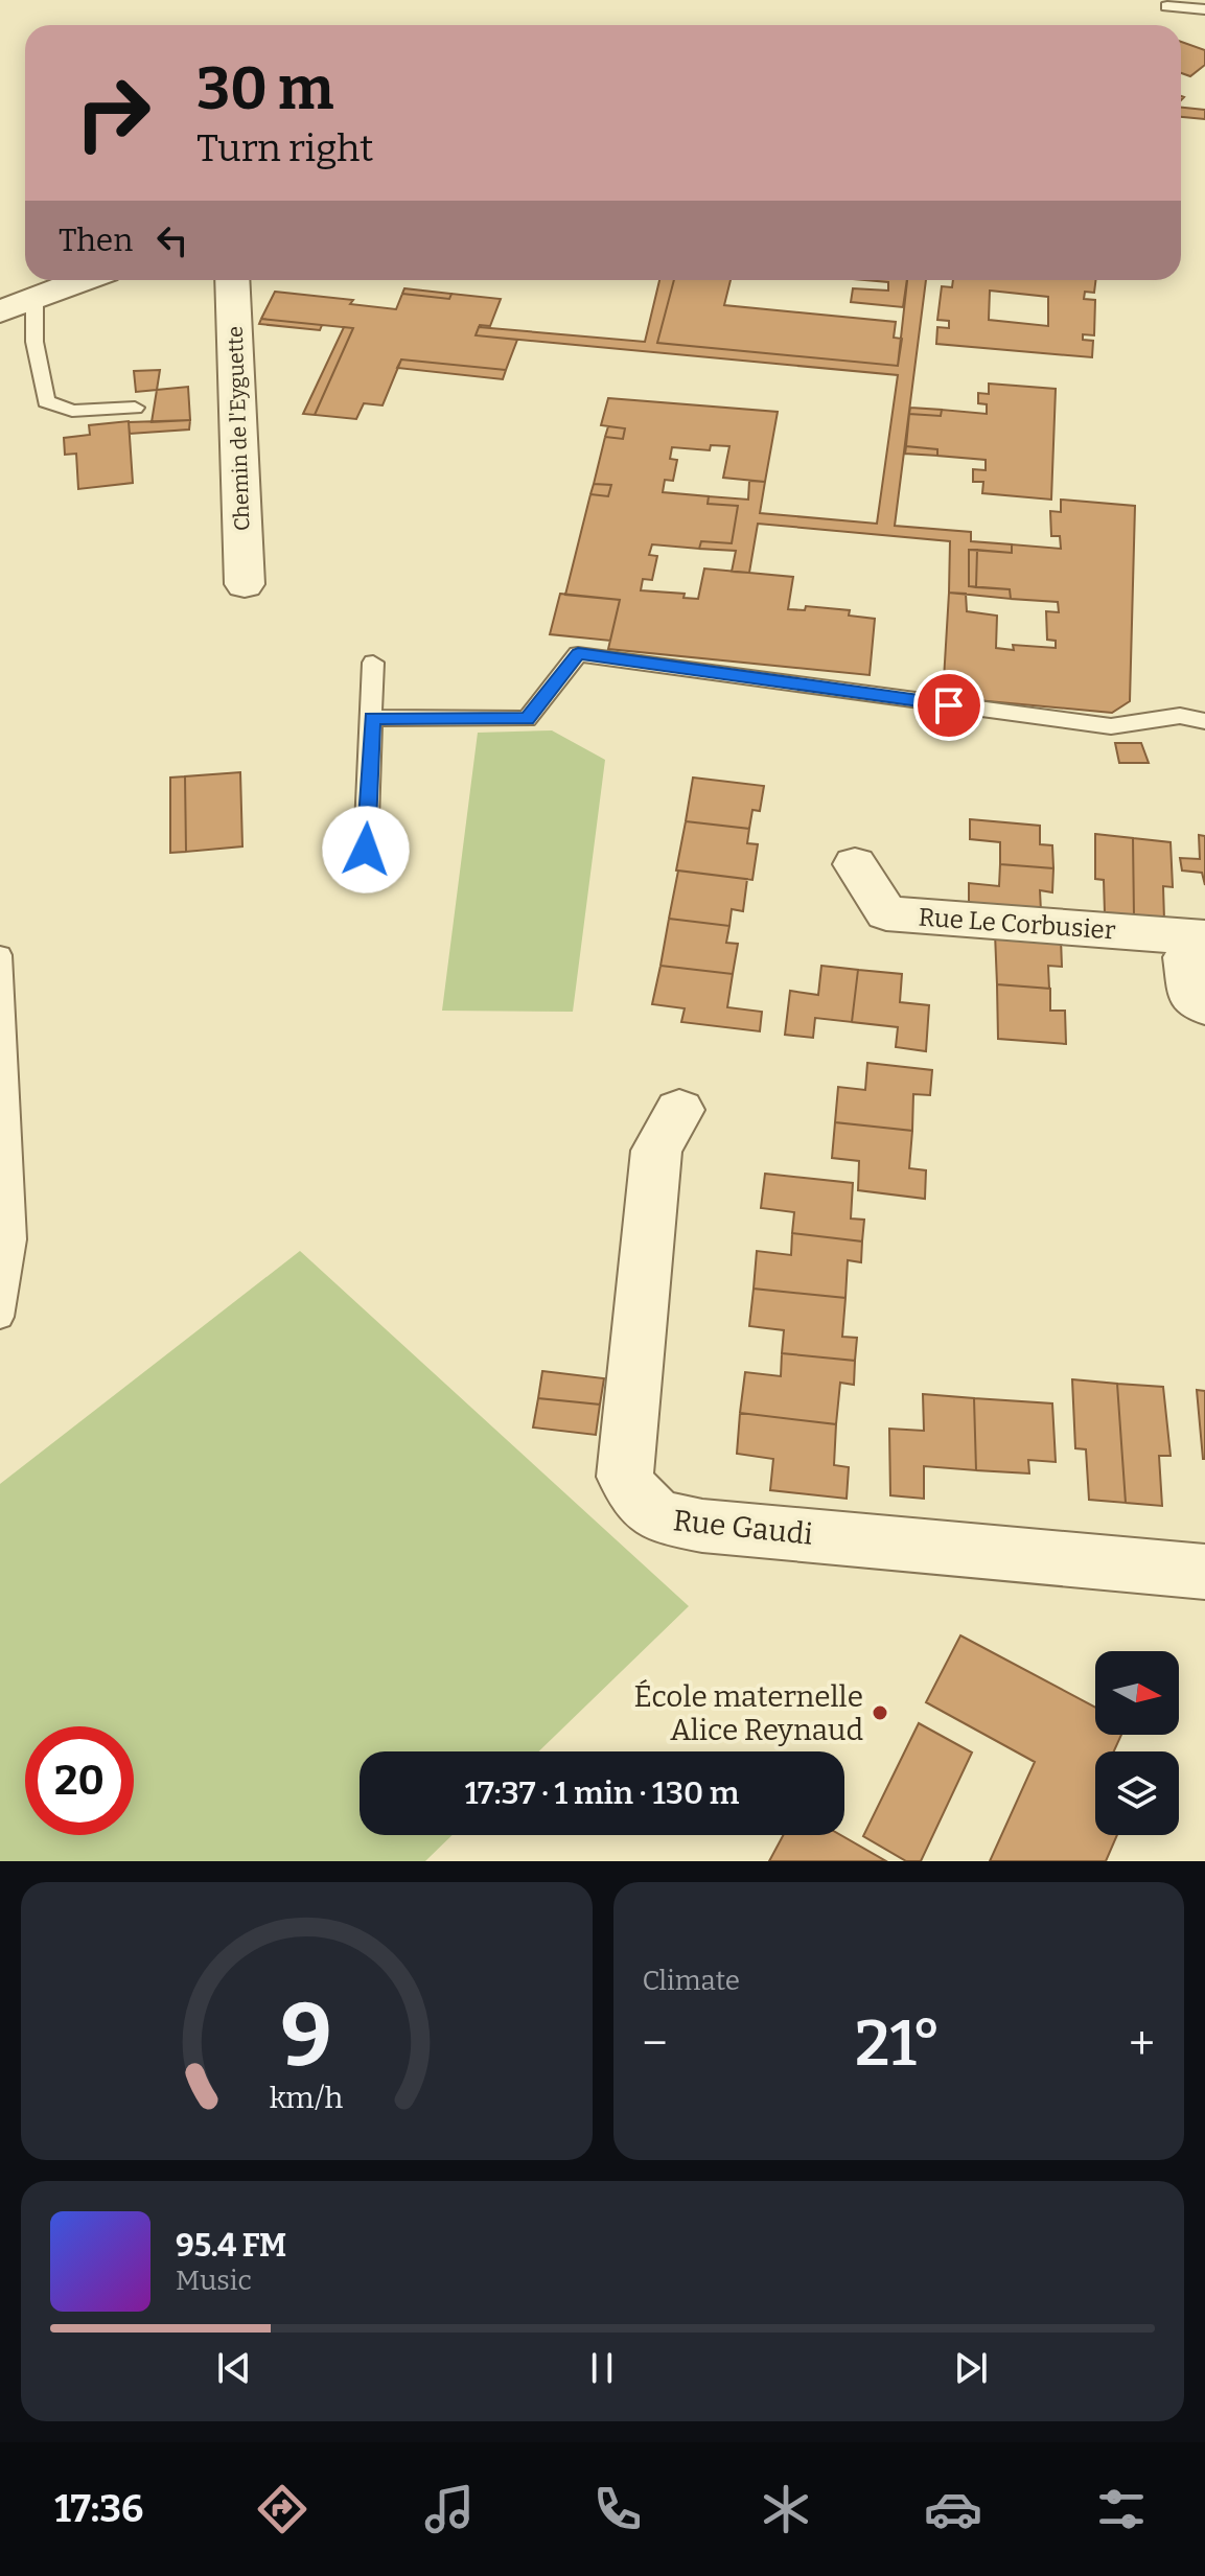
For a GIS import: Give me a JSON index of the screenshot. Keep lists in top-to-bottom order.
{
  "streets": {
    "street": ["Chemin de l'Eyguette", "Rue Le Corbusier", "Rue Gaudi"]
  },
  "places": ["École maternelle Alice Reynaud"],
  "north": "right",
  "page": {
    "turn": ["30 m", "Turn right"],
    "then": "Then",
    "limit": "20",
    "trip": "17:37 · 1 min · 130 m",
    "tile": "Climate",
    "heat": ["−", "21°", "+"],
    "song": ["95.4 FM", "Music"],
    "tabs": "17:36",
    "gauge": ["9", "km/h"]
  }
}
